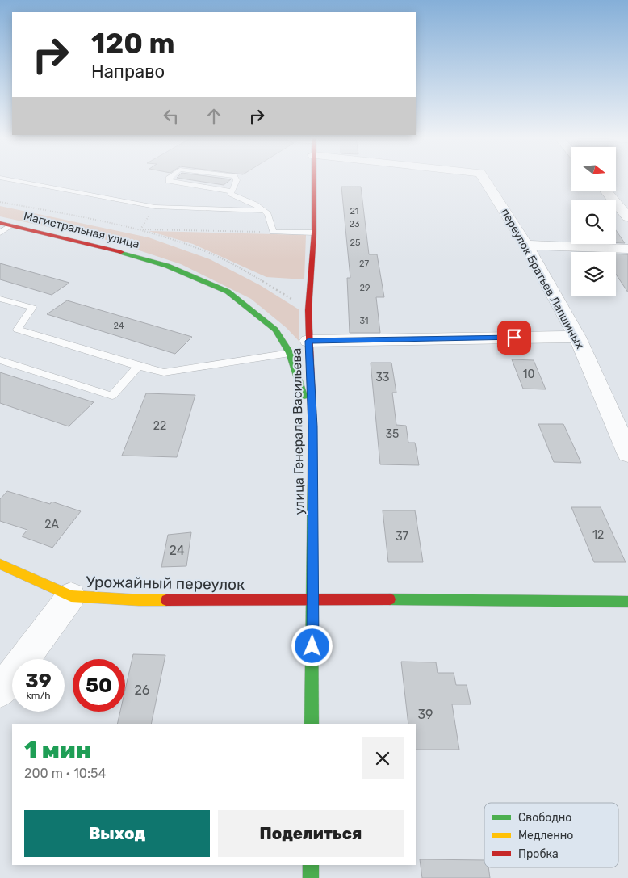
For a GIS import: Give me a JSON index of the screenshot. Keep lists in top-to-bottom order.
{
  "streets": {
    "main road": ["Магистральная улица", "улица Генерала Васильева", "Урожайный переулок"],
    "street": ["переулок Братьев Лапшиных"]
  },
  "crossings": [
    ["Магистральная улица", "улица Генерала Васильева"],
    ["улица Генерала Васильева", "Урожайный переулок"]
  ],
  "house_numbers": [
    "21",
    "23",
    "25",
    "27",
    "29",
    "31",
    "24",
    "10",
    "33",
    "22",
    "35",
    "2А",
    "12",
    "37",
    "24",
    "26",
    "39"
  ],
  "legend": ["Свободно", "Медленно", "Пробка"],
  "north": "right",
  "page": {
    "turn": ["120 m", "Направо"],
    "speed": "39 km/h",
    "limit": "50",
    "heading": ["1 мин", "200 m · 10:54"],
    "buttons": ["Выход", "Поделиться"]
  }
}
